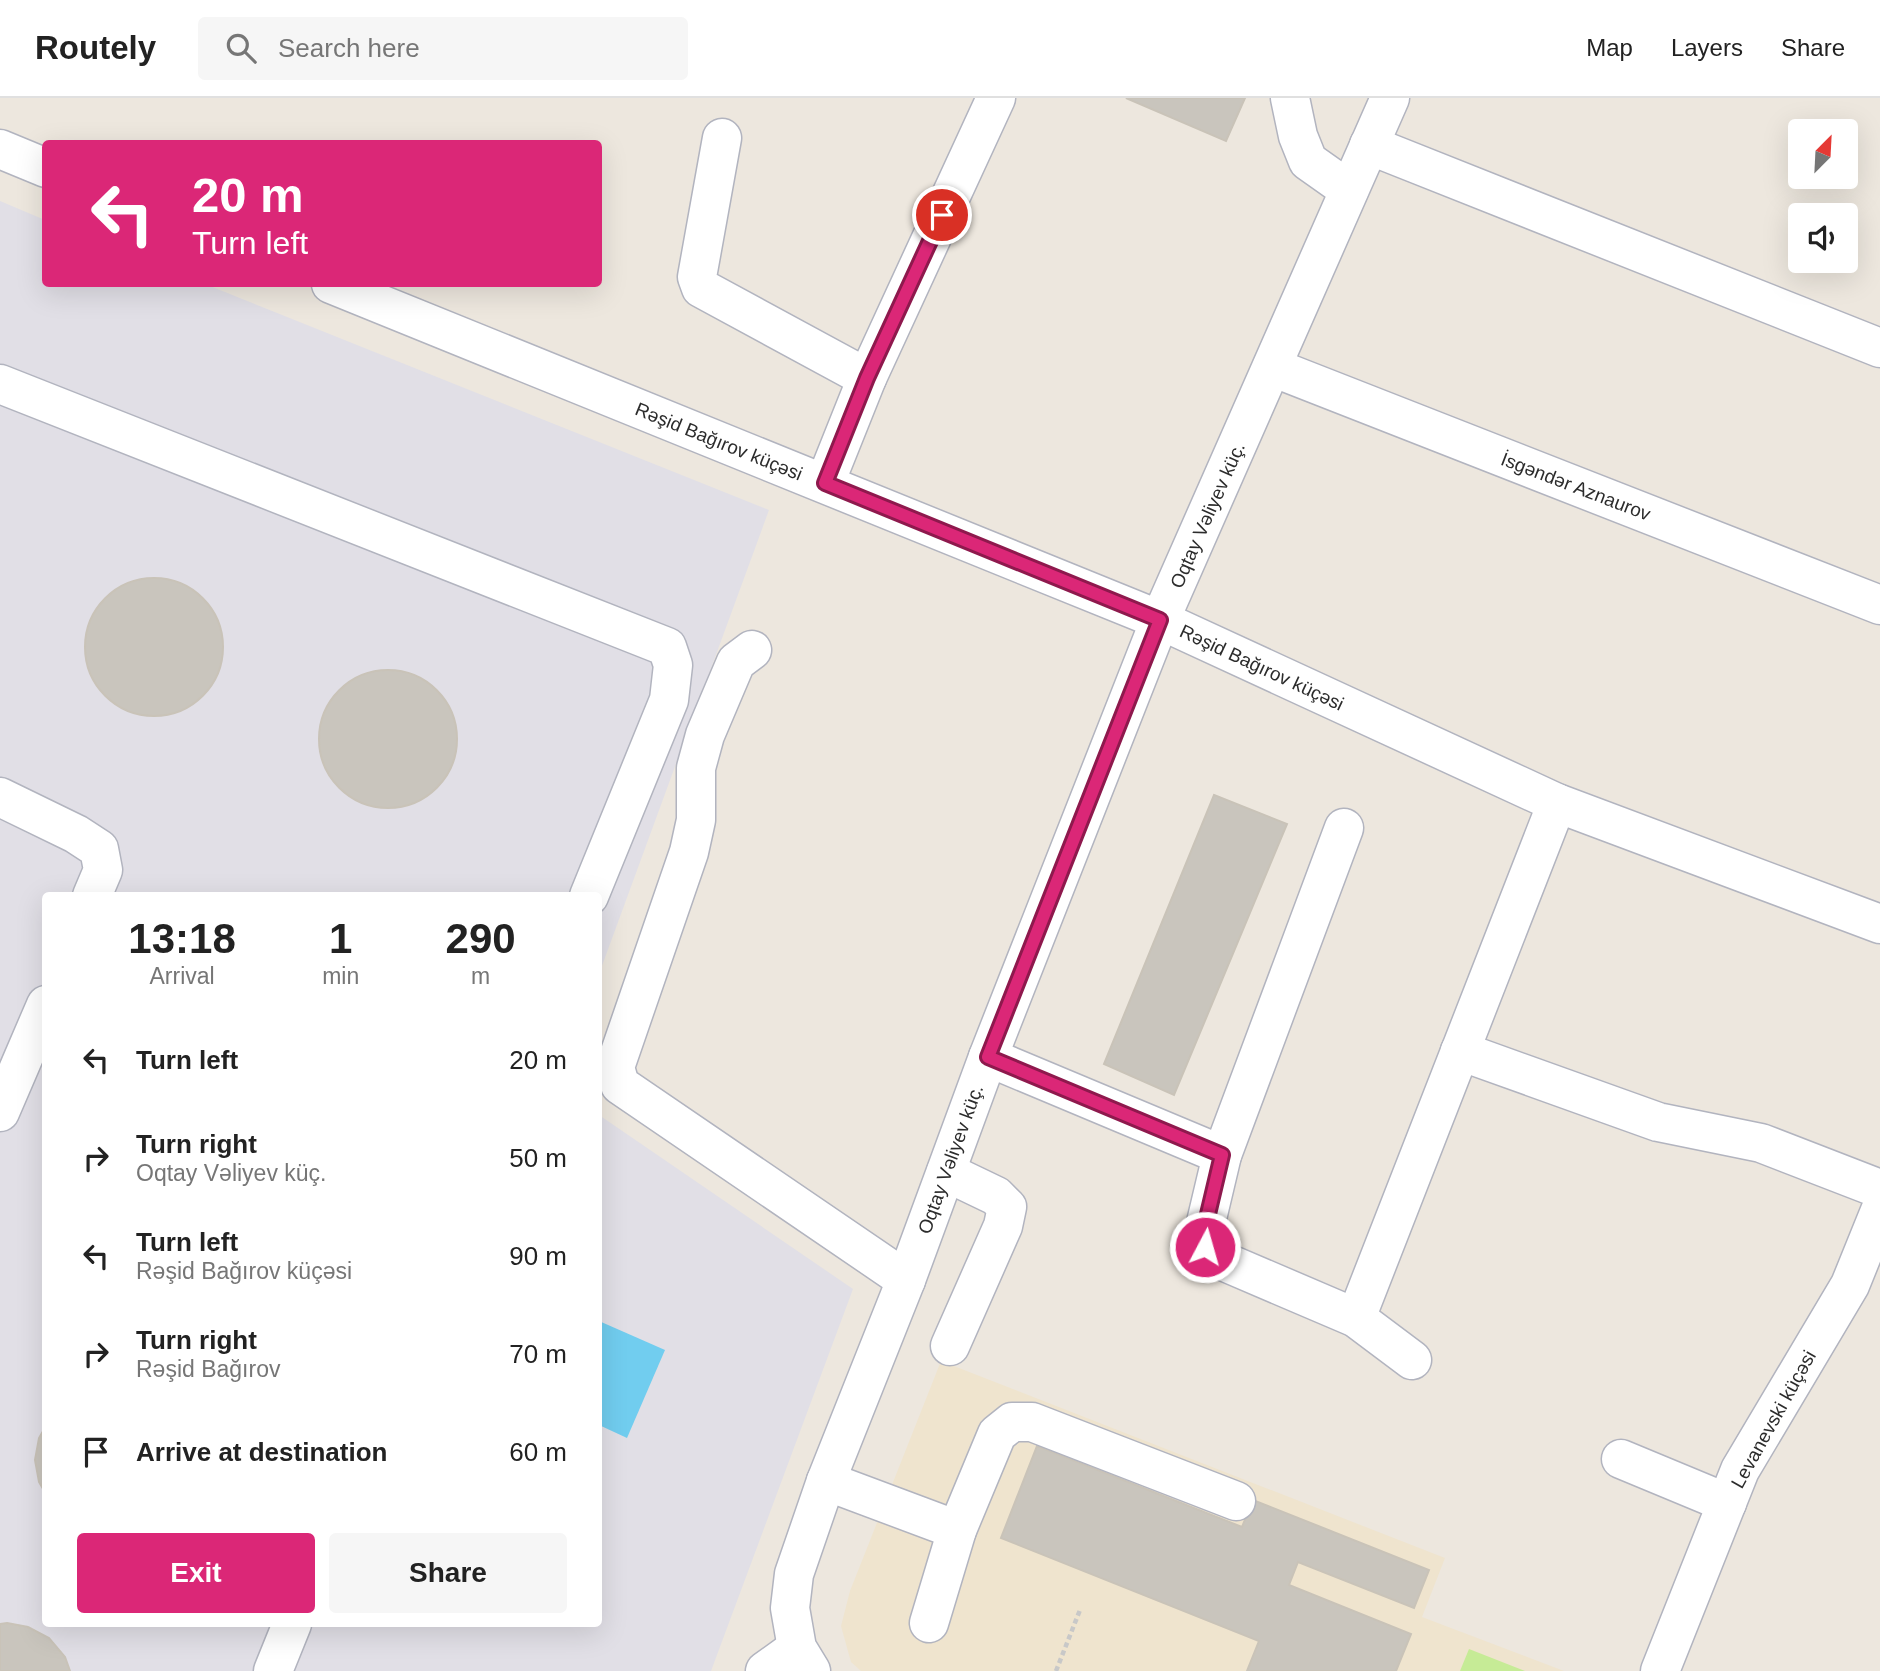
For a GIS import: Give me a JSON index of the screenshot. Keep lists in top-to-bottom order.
{
  "streets": {
    "street": [
      "Rəşid Bağırov küçəsi",
      "İsgəndər Aznaurov",
      "Oqtay Vəliyev küç.",
      "Levanevski küçəsi"
    ]
  },
  "crossings": [
    ["Rəşid Bağırov küçəsi", "Oqtay Vəliyev küç."],
    ["İsgəndər Aznaurov", "Oqtay Vəliyev küç."]
  ],
  "north": "top right",
  "page": {
    "header": "Routely",
    "search": "Search here",
    "nav": ["Map", "Layers", "Share"],
    "turn": ["20 m", "Turn left"],
    "eta": [
      "13:18",
      "Arrival",
      "1",
      "min",
      "290",
      "m"
    ],
    "list": [
      {
        "name": "Turn left",
        "value": "20 m"
      },
      {
        "name": "Turn right",
        "note": "Oqtay Vəliyev küç.",
        "value": "50 m"
      },
      {
        "name": "Turn left",
        "note": "Rəşid Bağırov küçəsi",
        "value": "90 m"
      },
      {
        "name": "Turn right",
        "note": "Rəşid Bağırov",
        "value": "70 m"
      },
      {
        "name": "Arrive at destination",
        "value": "60 m"
      }
    ],
    "buttons": ["Exit", "Share"]
  }
}
